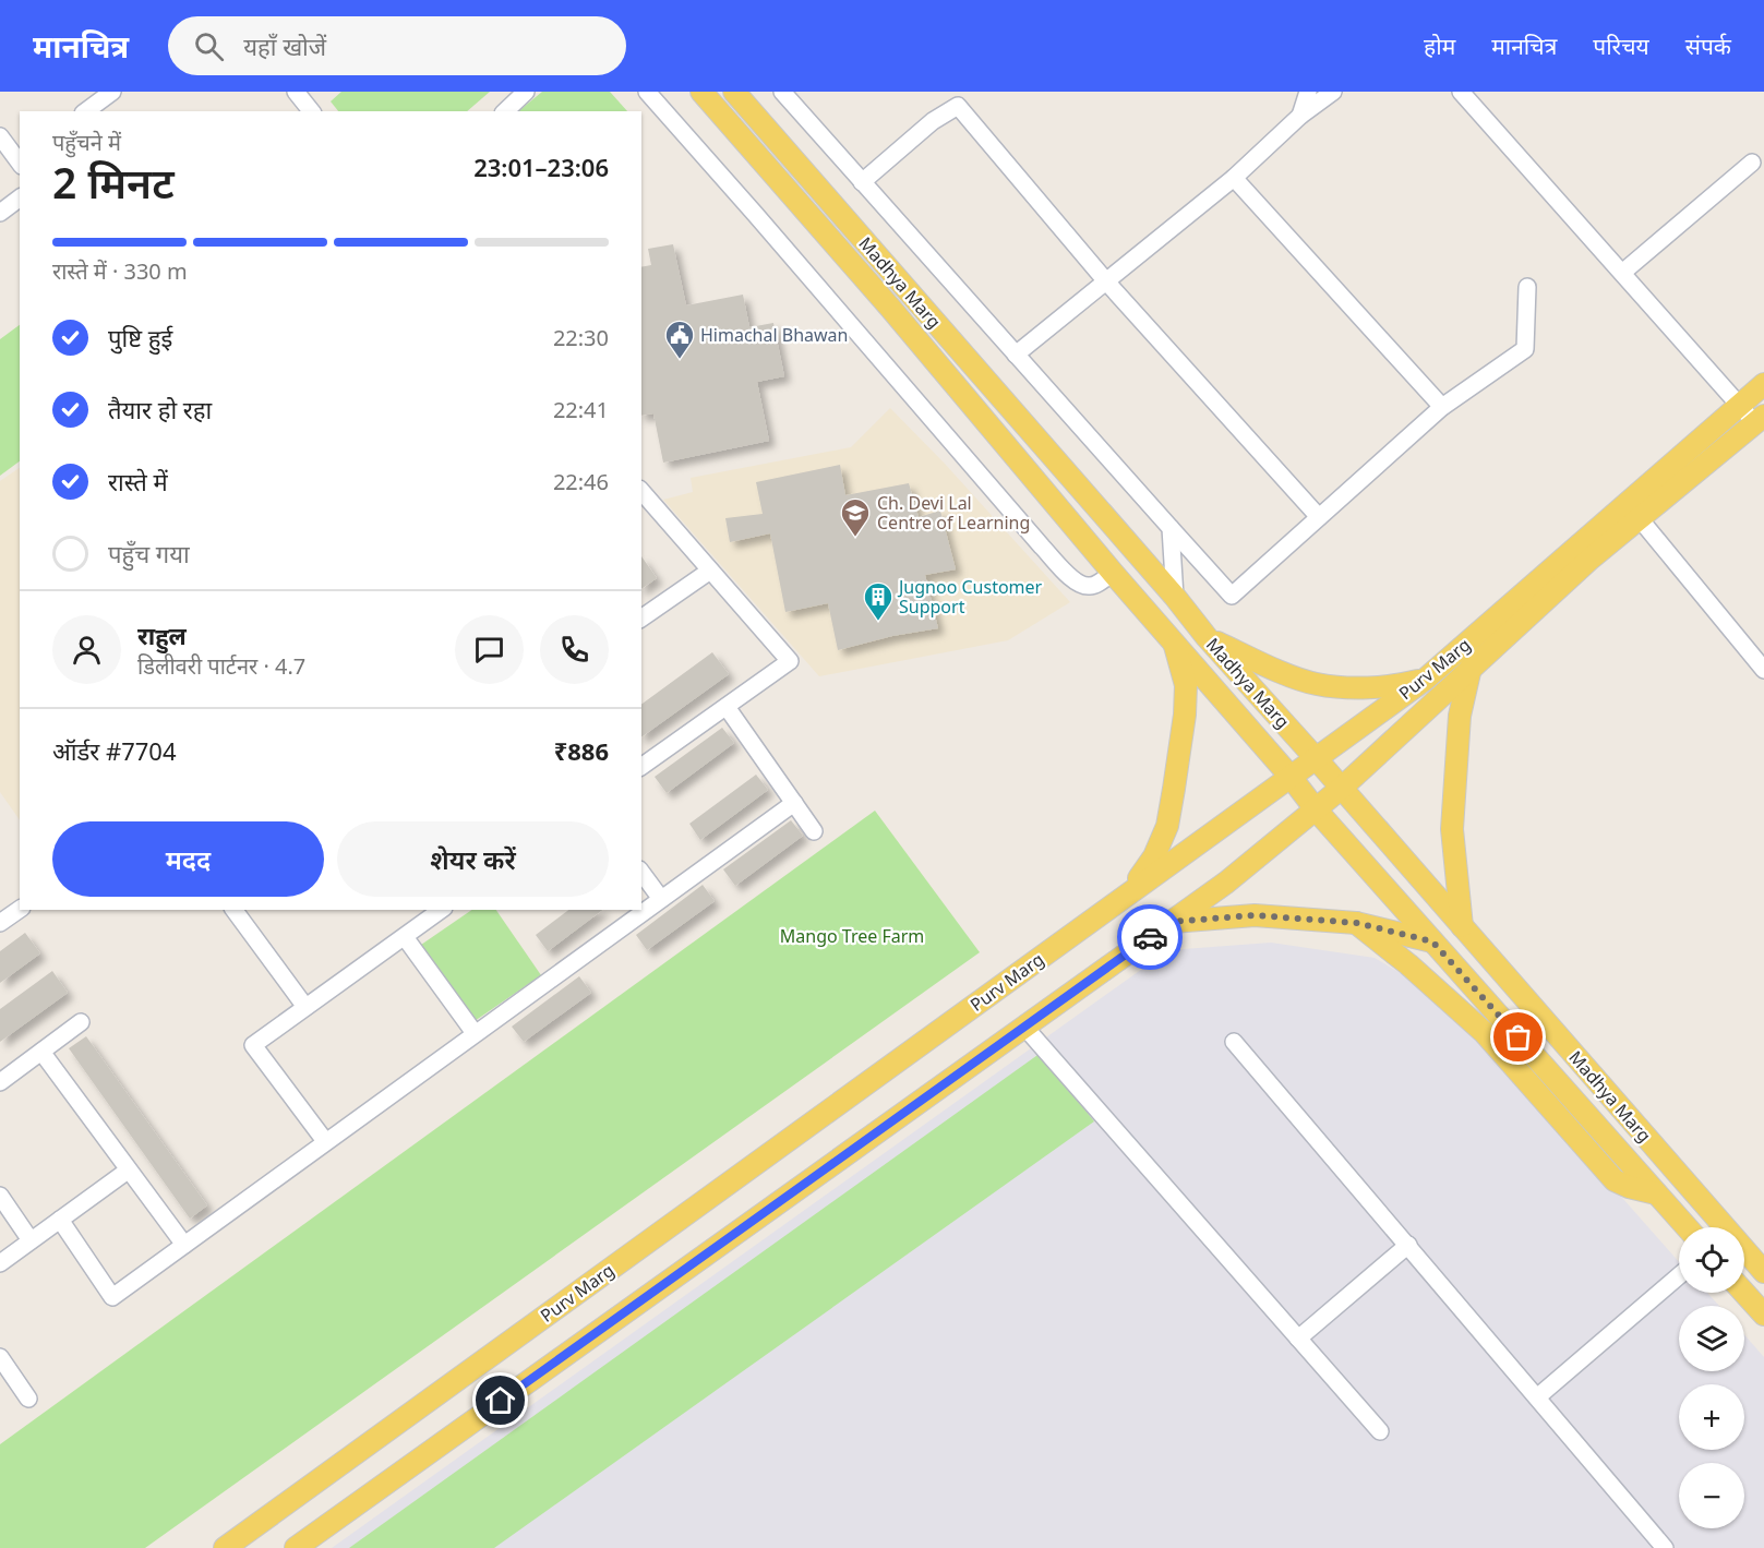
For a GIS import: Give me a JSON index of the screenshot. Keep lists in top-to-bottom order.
{
  "streets": {
    "main road": ["Madhya Marg", "Purv Marg"]
  },
  "crossings": [
    ["Madhya Marg", "Purv Marg"]
  ],
  "parks": ["Mango Tree Farm"],
  "places": {
    "public building": ["Himachal Bhawan"],
    "school or university": ["Ch. Devi Lal Centre of Learning"],
    "building": ["Jugnoo Customer Support"]
  },
  "page": {
    "header": "मानचित्र",
    "search": "यहाँ खोजें",
    "nav": [
      "होम",
      "मानचित्र",
      "परिचय",
      "संपर्क"
    ],
    "heading": ["2 मिनट", "पहुँचने में", "23:01–23:06"],
    "panel": [
      "राहुल",
      "डिलीवरी पार्टनर · 4.7",
      "ऑर्डर #7704",
      "₹886"
    ],
    "bar": "रास्ते में · 330 m",
    "list": [
      ["पुष्टि हुई", "22:30"],
      ["तैयार हो रहा", "22:41"],
      ["रास्ते में", "22:46"],
      "पहुँच गया"
    ],
    "buttons": ["मदद", "शेयर करें"],
    "map_buttons": ["+", "−"]
  }
}
